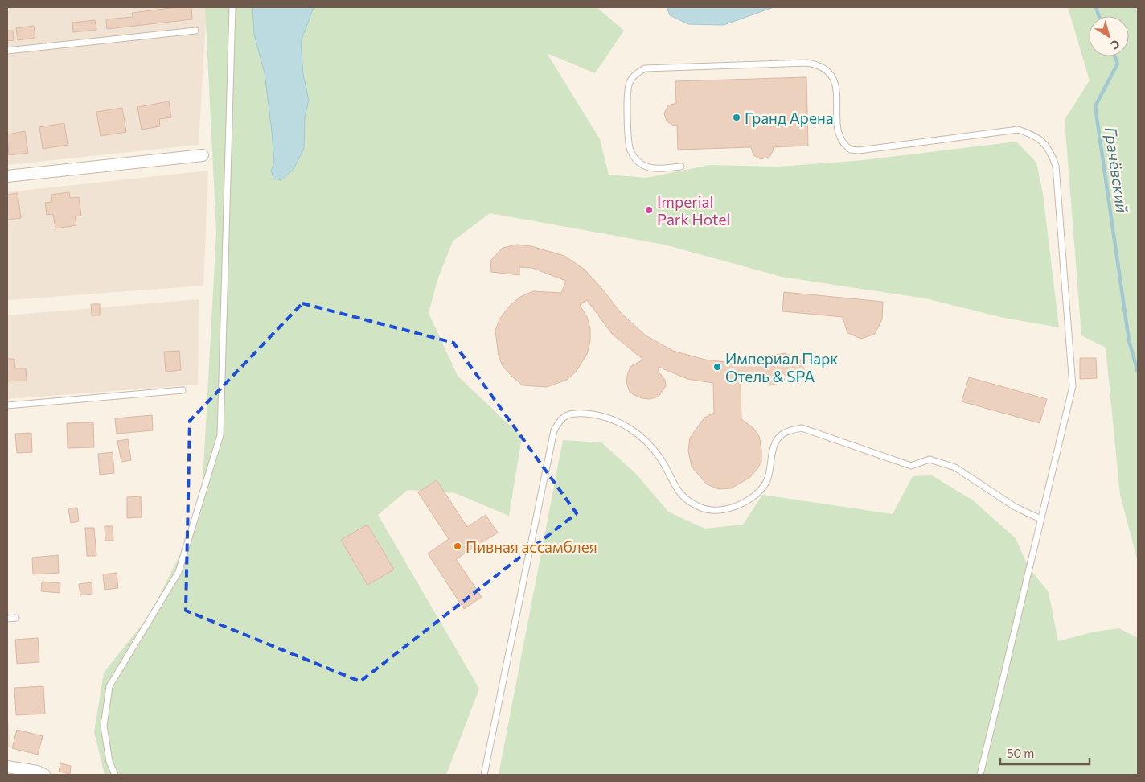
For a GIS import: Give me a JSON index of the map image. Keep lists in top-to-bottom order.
{
  "water": ["Грачёвский"],
  "places": [
    "Гранд Арена",
    "Imperial Park Hotel",
    "Империал Парк Отель & SPA",
    "Пивная ассамблея"
  ],
  "scale_bar": "50 m",
  "north": "bottom right"
}
